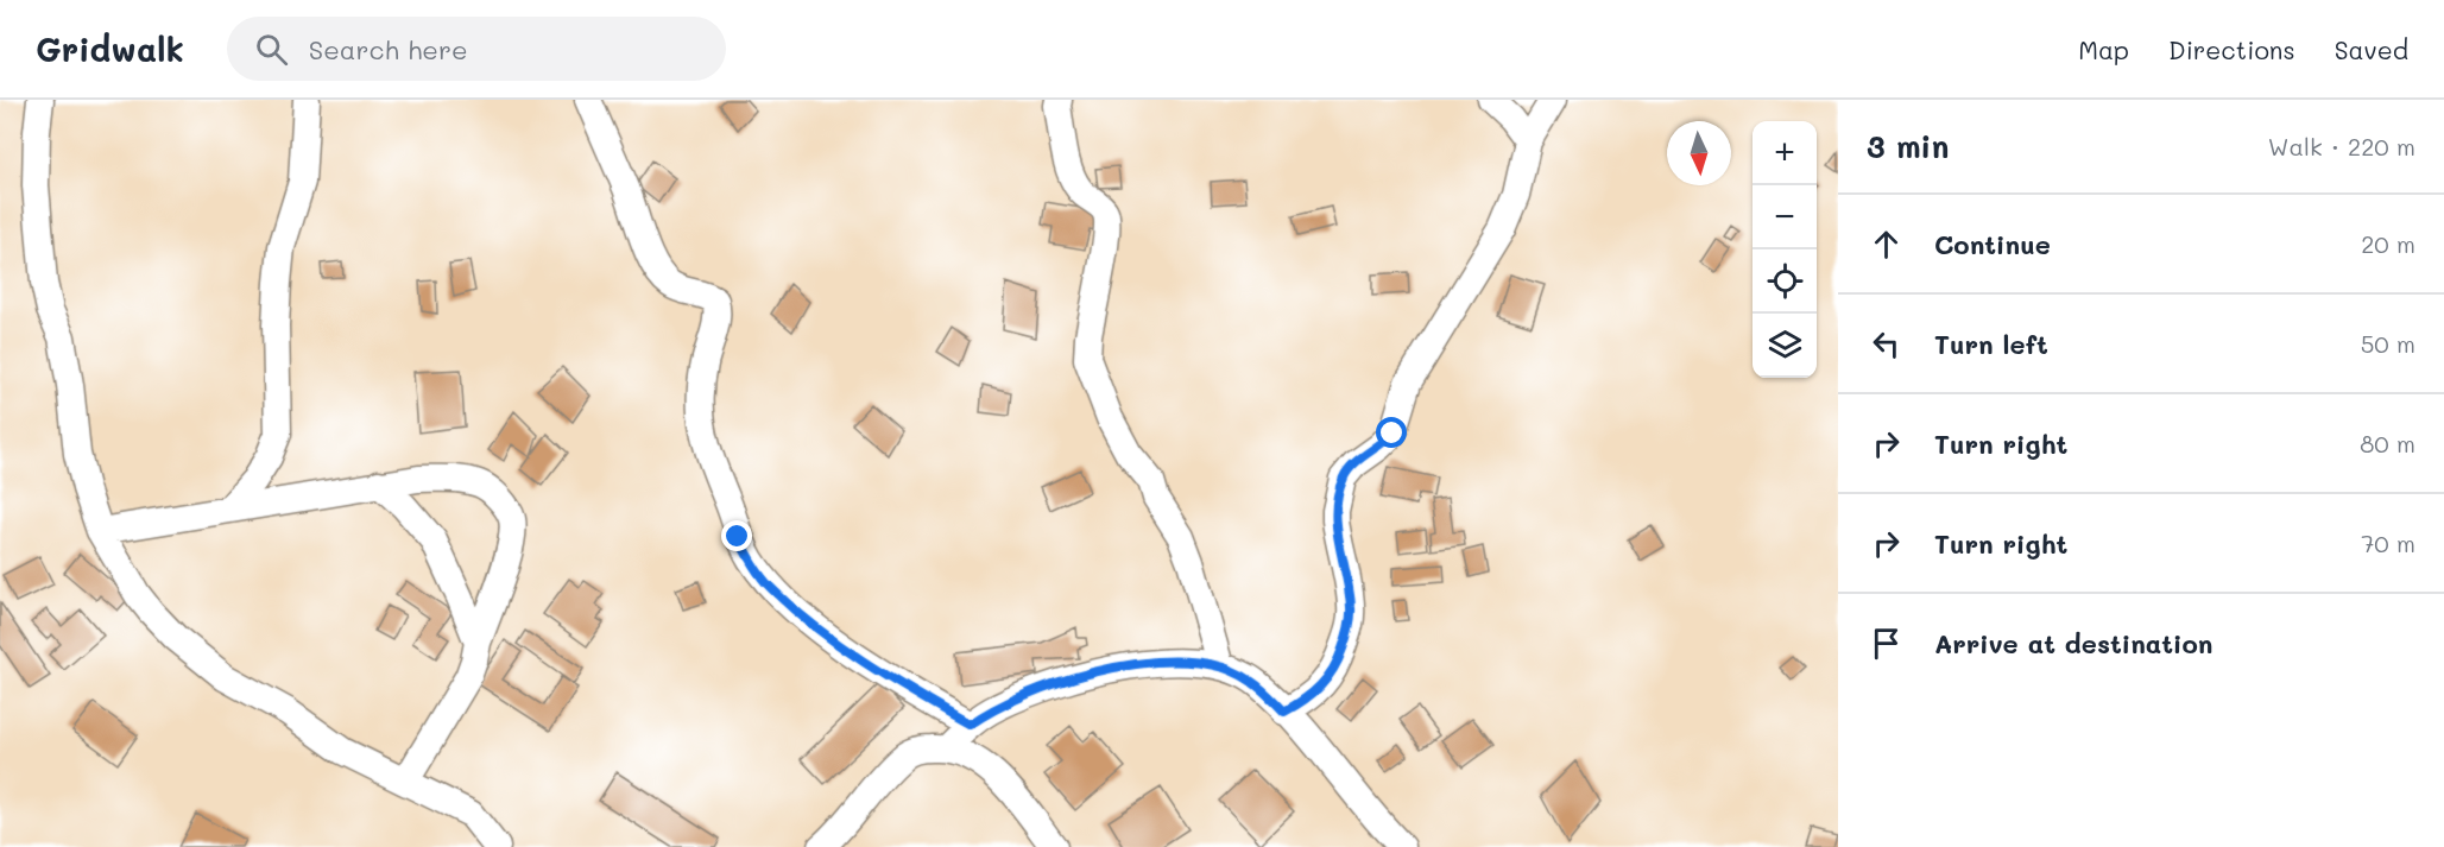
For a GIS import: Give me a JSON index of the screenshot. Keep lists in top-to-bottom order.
{
  "north": "bottom",
  "page": {
    "header": "Gridwalk",
    "search": "Search here",
    "nav": ["Map", "Directions", "Saved"],
    "heading": ["3 min", "Walk · 220 m"],
    "map_buttons": ["+", "−"],
    "list": [
      ["Continue", "20 m"],
      ["Turn left", "50 m"],
      ["Turn right", "80 m"],
      ["Turn right", "70 m"],
      "Arrive at destination"
    ]
  }
}
